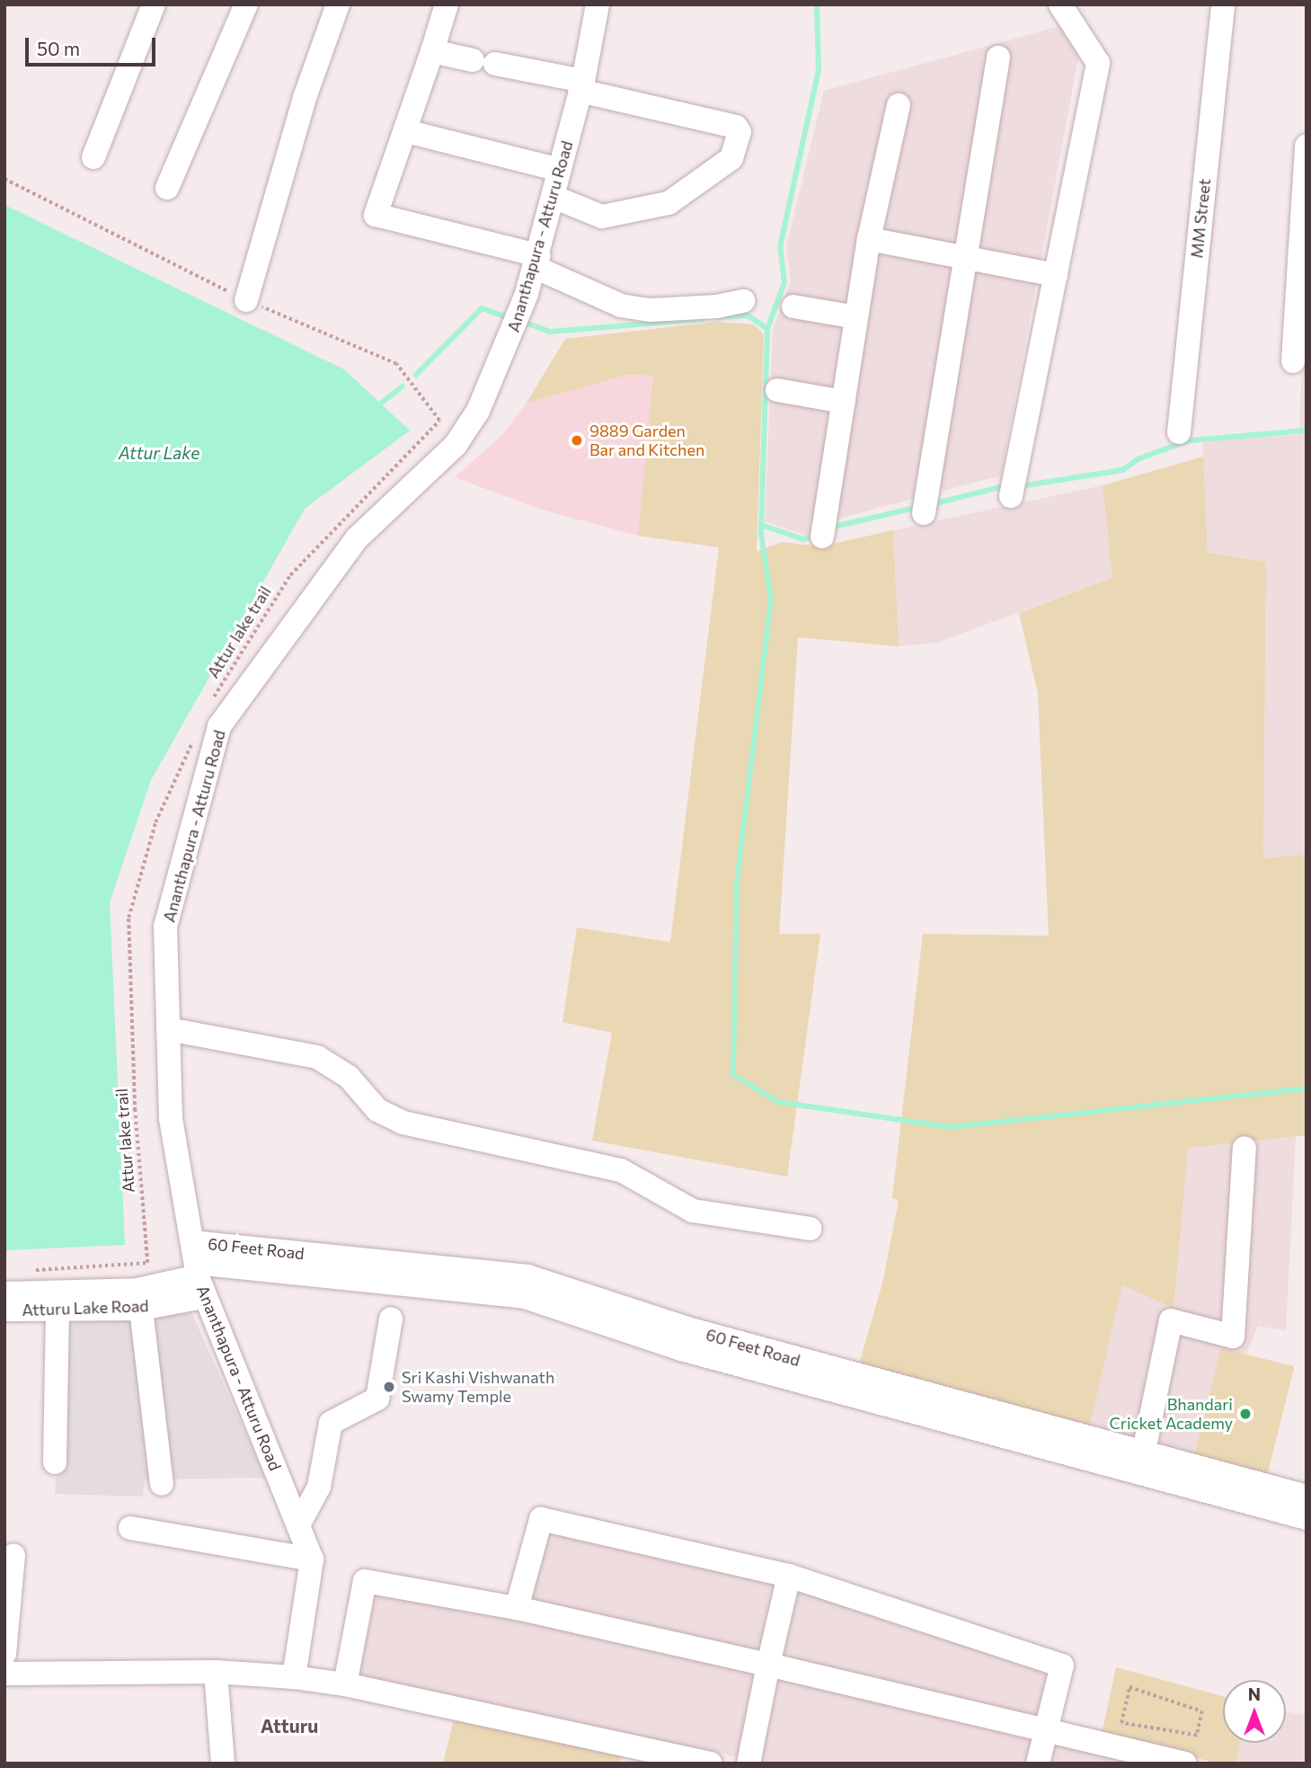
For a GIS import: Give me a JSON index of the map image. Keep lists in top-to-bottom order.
{
  "streets": {
    "street": [
      "MM Street",
      "Ananthapura - Atturu Road",
      "60 Feet Road",
      "Atturu Lake Road"
    ],
    "path": ["Attur lake trail"]
  },
  "crossings": [
    ["Ananthapura - Atturu Road", "60 Feet Road"],
    ["Ananthapura - Atturu Road", "Atturu Lake Road"],
    ["60 Feet Road", "Atturu Lake Road"]
  ],
  "districts": ["Atturu"],
  "water": ["Attur Lake"],
  "places": ["9889 Garden Bar and Kitchen", "Sri Kashi Vishwanath Swamy Temple", "Bhandari Cricket Academy"],
  "scale_bar": "50 m",
  "north": "top"
}
